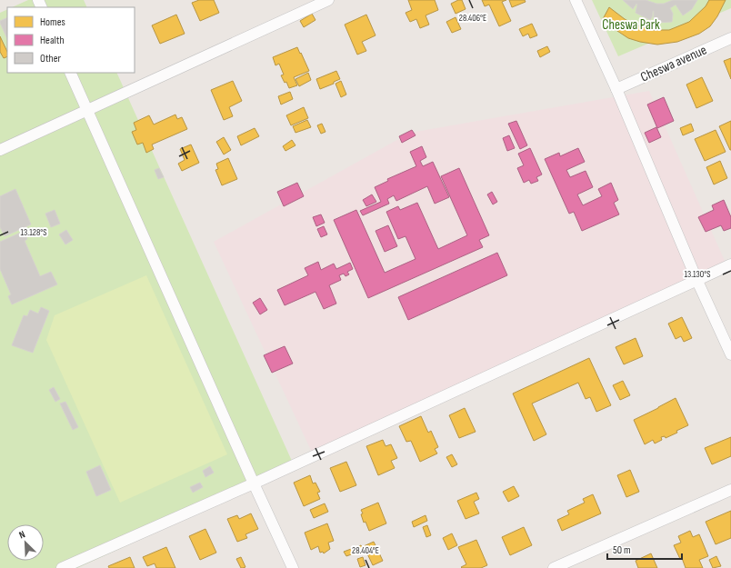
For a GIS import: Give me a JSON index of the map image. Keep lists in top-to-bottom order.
{
  "streets": {
    "street": ["Cheswa avenue"]
  },
  "parks": ["Cheswa Park"],
  "legend": ["Homes", "Health", "Other"],
  "scale_bar": "50 m",
  "north": "top left",
  "coordinates": [
    "28.406°E",
    "13.128°S",
    "13.130°S",
    "28.404°E"
  ]
}
